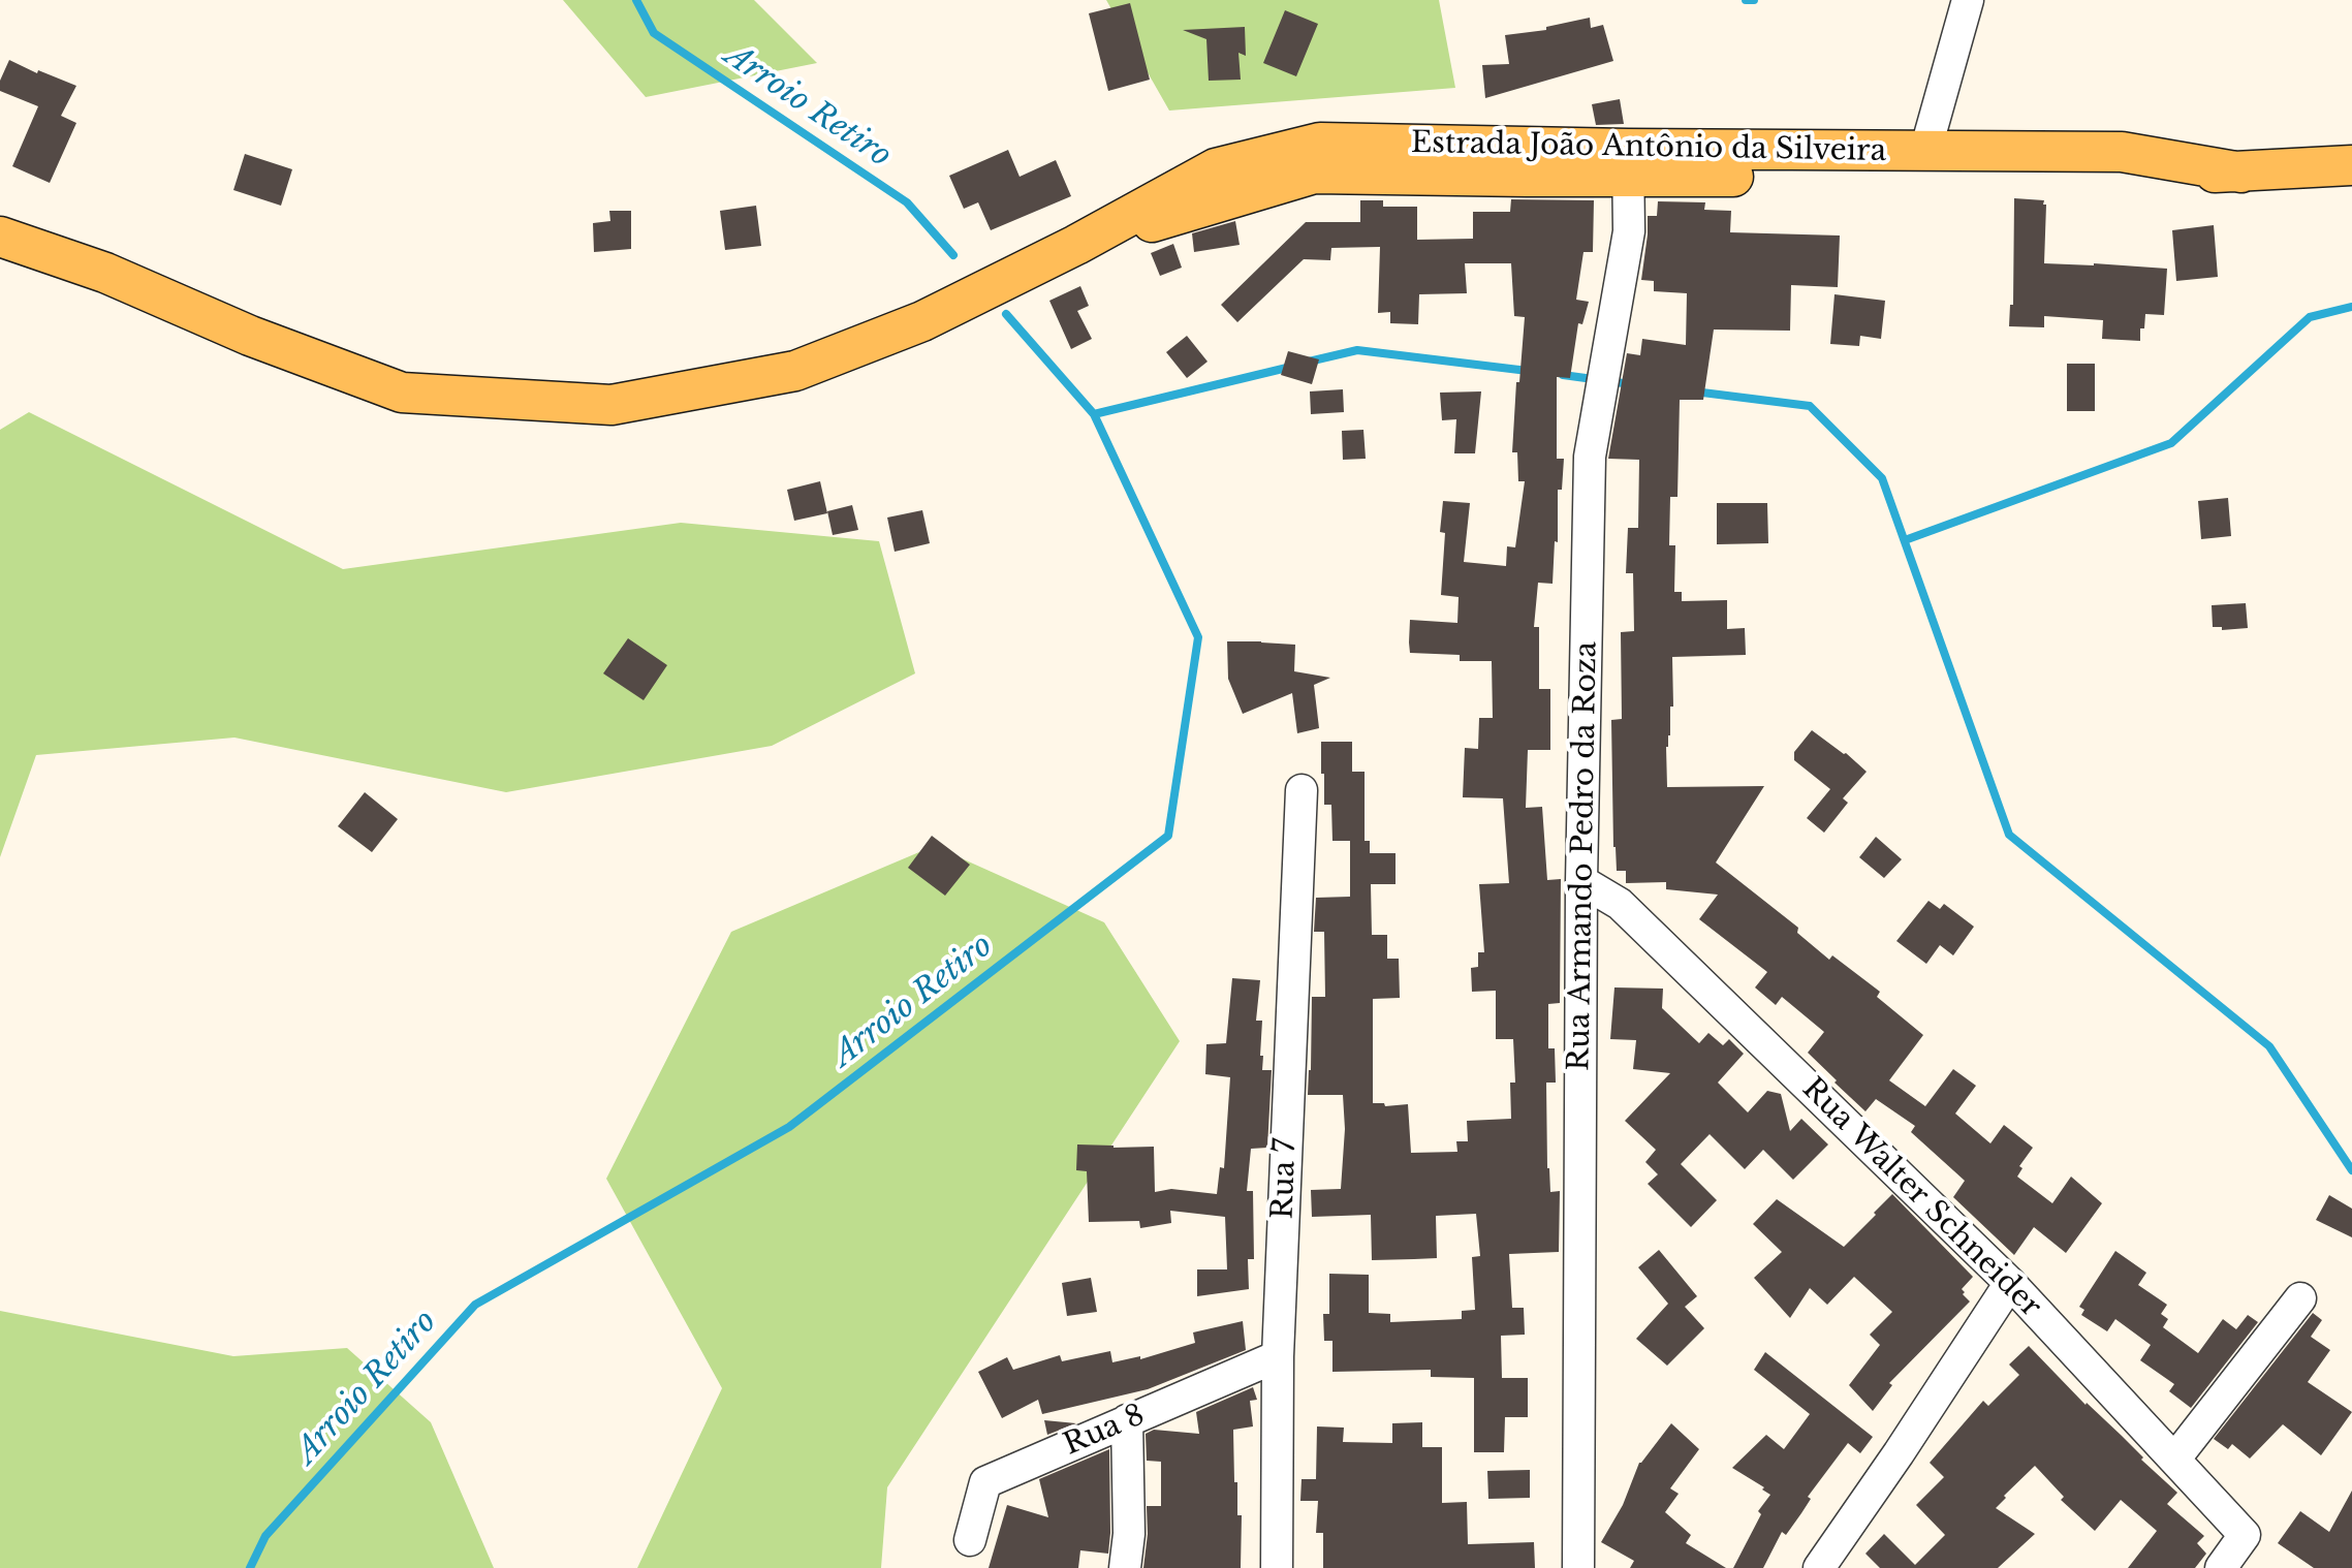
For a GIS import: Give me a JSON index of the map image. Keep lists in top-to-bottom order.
{
  "streets": {
    "main road": ["Estrada João Antônio da Silveira"],
    "street": [
      "Rua Armando Pedro da Roza",
      "Rua 7",
      "Rua Walter Schneider",
      "Rua 8"
    ]
  },
  "crossings": [
    ["Estrada João Antônio da Silveira", "Rua Armando Pedro da Roza"],
    ["Rua Armando Pedro da Roza", "Rua Walter Schneider"],
    ["Rua 7", "Rua 8"]
  ],
  "water": ["Arroio Retiro"]
}
